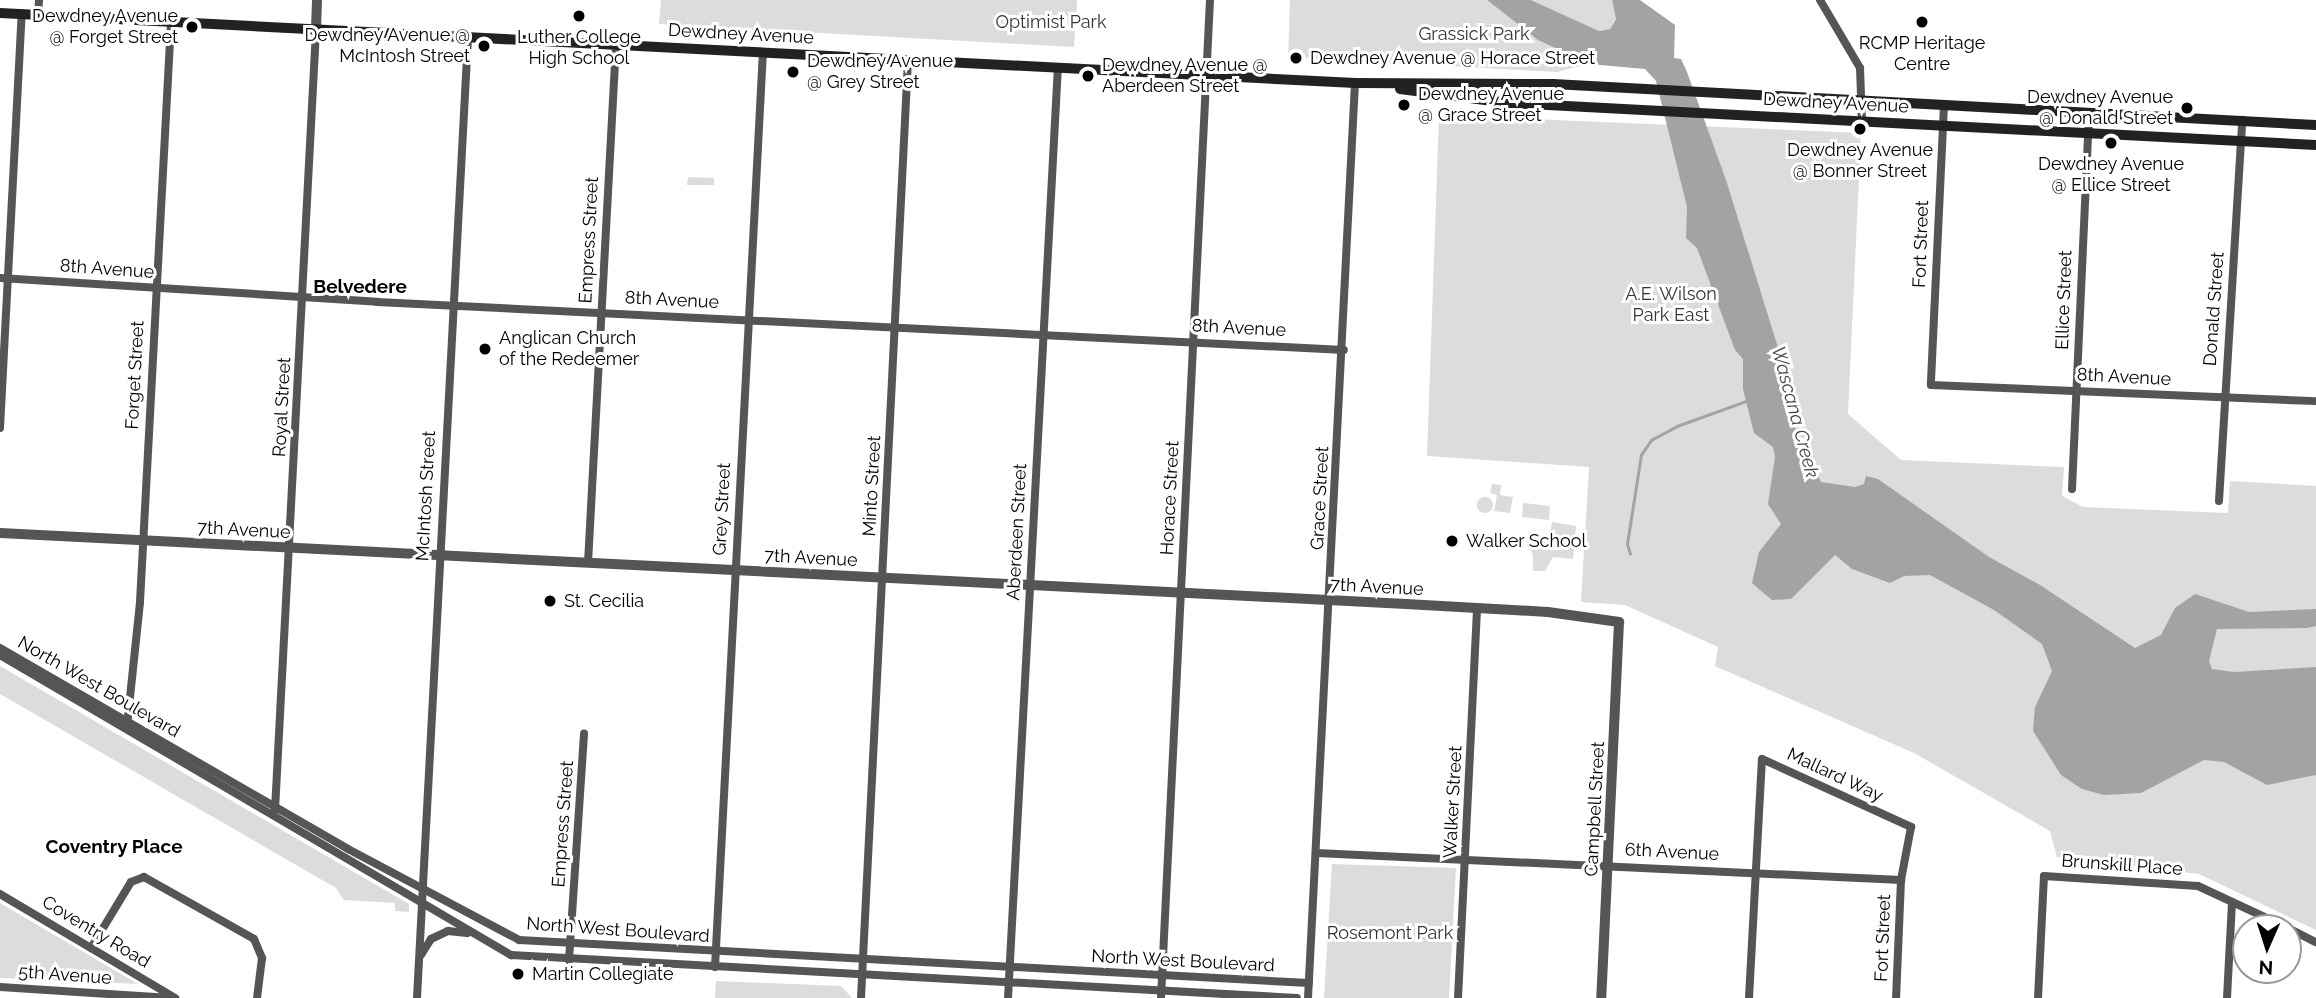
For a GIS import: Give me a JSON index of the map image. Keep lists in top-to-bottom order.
{
  "streets": {
    "main road": ["Dewdney Avenue"],
    "street": [
      "Empress Street",
      "Fort Street",
      "8th Avenue",
      "Ellice Street",
      "Donald Street",
      "Forget Street",
      "Royal Street",
      "Minto Street",
      "McIntosh Street",
      "Horace Street",
      "Grace Street",
      "Grey Street",
      "7th Avenue",
      "Aberdeen Street",
      "North West Boulevard",
      "Mallard Way",
      "Walker Street",
      "Campbell Street",
      "6th Avenue",
      "Brunskill Place",
      "Coventry Road",
      "5th Avenue"
    ]
  },
  "crossings": [
    ["Dewdney Avenue", "Empress Street"],
    ["Dewdney Avenue", "Fort Street"],
    ["Dewdney Avenue", "Ellice Street"],
    ["Dewdney Avenue", "Donald Street"],
    ["Dewdney Avenue", "Forget Street"],
    ["Dewdney Avenue", "Royal Street"],
    ["Dewdney Avenue", "Minto Street"],
    ["Dewdney Avenue", "McIntosh Street"],
    ["Dewdney Avenue", "Horace Street"],
    ["Dewdney Avenue", "Grace Street"],
    ["Dewdney Avenue", "Grey Street"],
    ["Dewdney Avenue", "Aberdeen Street"],
    ["Empress Street", "8th Avenue"],
    ["Empress Street", "7th Avenue"],
    ["Empress Street", "North West Boulevard"],
    ["Fort Street", "8th Avenue"],
    ["Fort Street", "Mallard Way"],
    ["Fort Street", "6th Avenue"],
    ["8th Avenue", "Ellice Street"],
    ["8th Avenue", "Donald Street"],
    ["8th Avenue", "Forget Street"],
    ["8th Avenue", "Royal Street"],
    ["8th Avenue", "Minto Street"],
    ["8th Avenue", "McIntosh Street"],
    ["8th Avenue", "Horace Street"],
    ["8th Avenue", "Grace Street"],
    ["8th Avenue", "Grey Street"],
    ["8th Avenue", "Aberdeen Street"],
    ["Forget Street", "7th Avenue"],
    ["Forget Street", "North West Boulevard"],
    ["Royal Street", "7th Avenue"],
    ["Royal Street", "North West Boulevard"],
    ["Minto Street", "7th Avenue"],
    ["Minto Street", "North West Boulevard"],
    ["McIntosh Street", "7th Avenue"],
    ["McIntosh Street", "North West Boulevard"],
    ["Horace Street", "7th Avenue"],
    ["Horace Street", "North West Boulevard"],
    ["Grace Street", "7th Avenue"],
    ["Grace Street", "North West Boulevard"],
    ["Grace Street", "6th Avenue"],
    ["Grey Street", "7th Avenue"],
    ["Grey Street", "North West Boulevard"],
    ["7th Avenue", "Aberdeen Street"],
    ["7th Avenue", "Walker Street"],
    ["7th Avenue", "Campbell Street"],
    ["Aberdeen Street", "North West Boulevard"],
    ["Mallard Way", "6th Avenue"],
    ["Walker Street", "6th Avenue"],
    ["Campbell Street", "6th Avenue"],
    ["Coventry Road", "5th Avenue"]
  ],
  "districts": ["Belvedere", "Coventry Place"],
  "water": ["Wascana Creek"],
  "parks": [
    "Optimist Park",
    "Grassick Park",
    "A.E. Wilson Park East",
    "Rosemont Park"
  ],
  "places": [
    "Luther College High School",
    "RCMP Heritage Centre",
    "Dewdney Avenue @ Forget Street",
    "Dewdney Avenue @ McIntosh Street",
    "Dewdney Avenue @ Horace Street",
    "Dewdney Avenue @ Grey Street",
    "Dewdney Avenue @ Aberdeen Street",
    "Dewdney Avenue @ Grace Street",
    "Dewdney Avenue @ Donald Street",
    "Dewdney Avenue @ Bonner Street",
    "Dewdney Avenue @ Ellice Street",
    "Anglican Church of the Redeemer",
    "Walker School",
    "St. Cecilia",
    "Martin Collegiate"
  ],
  "north": "bottom"
}
